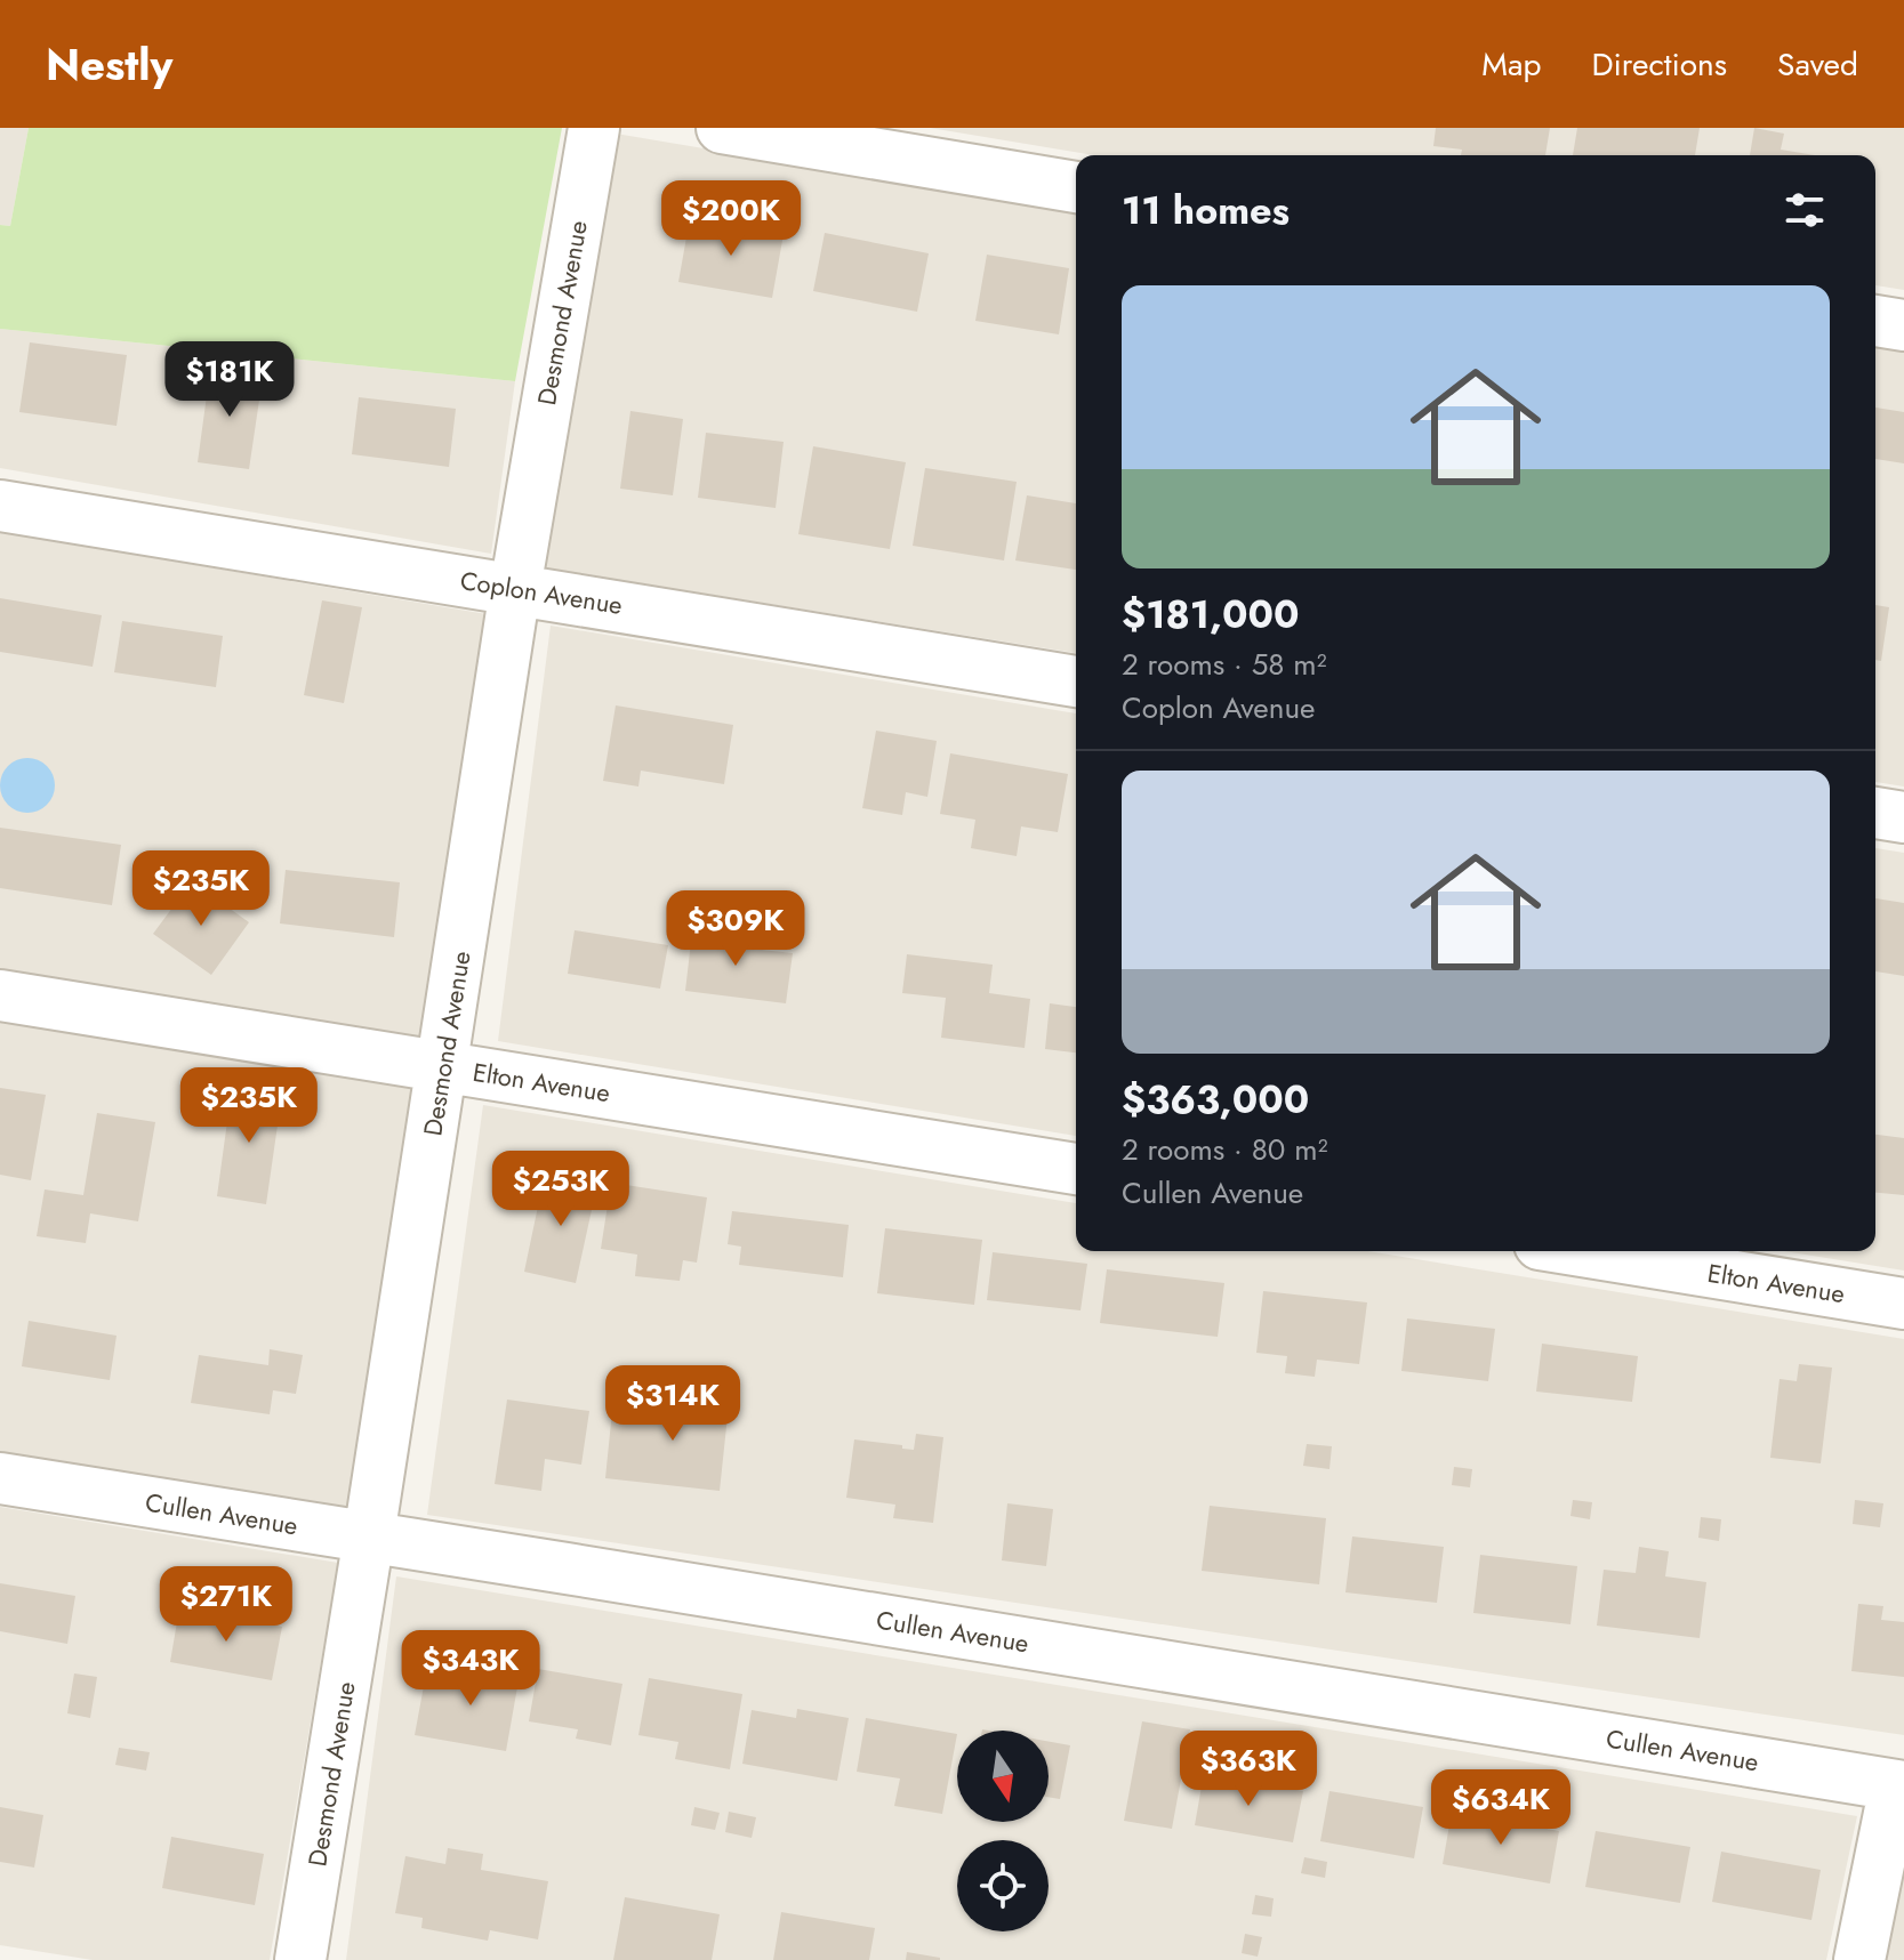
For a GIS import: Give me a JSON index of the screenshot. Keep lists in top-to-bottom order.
{
  "streets": {
    "street": [
      "Desmond Avenue",
      "Coplon Avenue",
      "Elton Avenue",
      "Cullen Avenue"
    ]
  },
  "crossings": [
    ["Desmond Avenue", "Coplon Avenue"],
    ["Desmond Avenue", "Elton Avenue"],
    ["Desmond Avenue", "Cullen Avenue"]
  ],
  "north": "bottom",
  "page": {
    "header": "Nestly",
    "nav": ["Map", "Directions", "Saved"],
    "heading": "11 homes",
    "price": [
      "$200K",
      "$181K",
      "$235K",
      "$309K",
      "$235K",
      "$253K",
      "$314K",
      "$271K",
      "$343K",
      "$363K",
      "$634K"
    ],
    "list": [
      {
        "name": "$181,000",
        "note": "2 rooms · 58 m² · Coplon Avenue"
      },
      {
        "name": "$363,000",
        "note": "2 rooms · 80 m² · Cullen Avenue"
      }
    ]
  }
}
